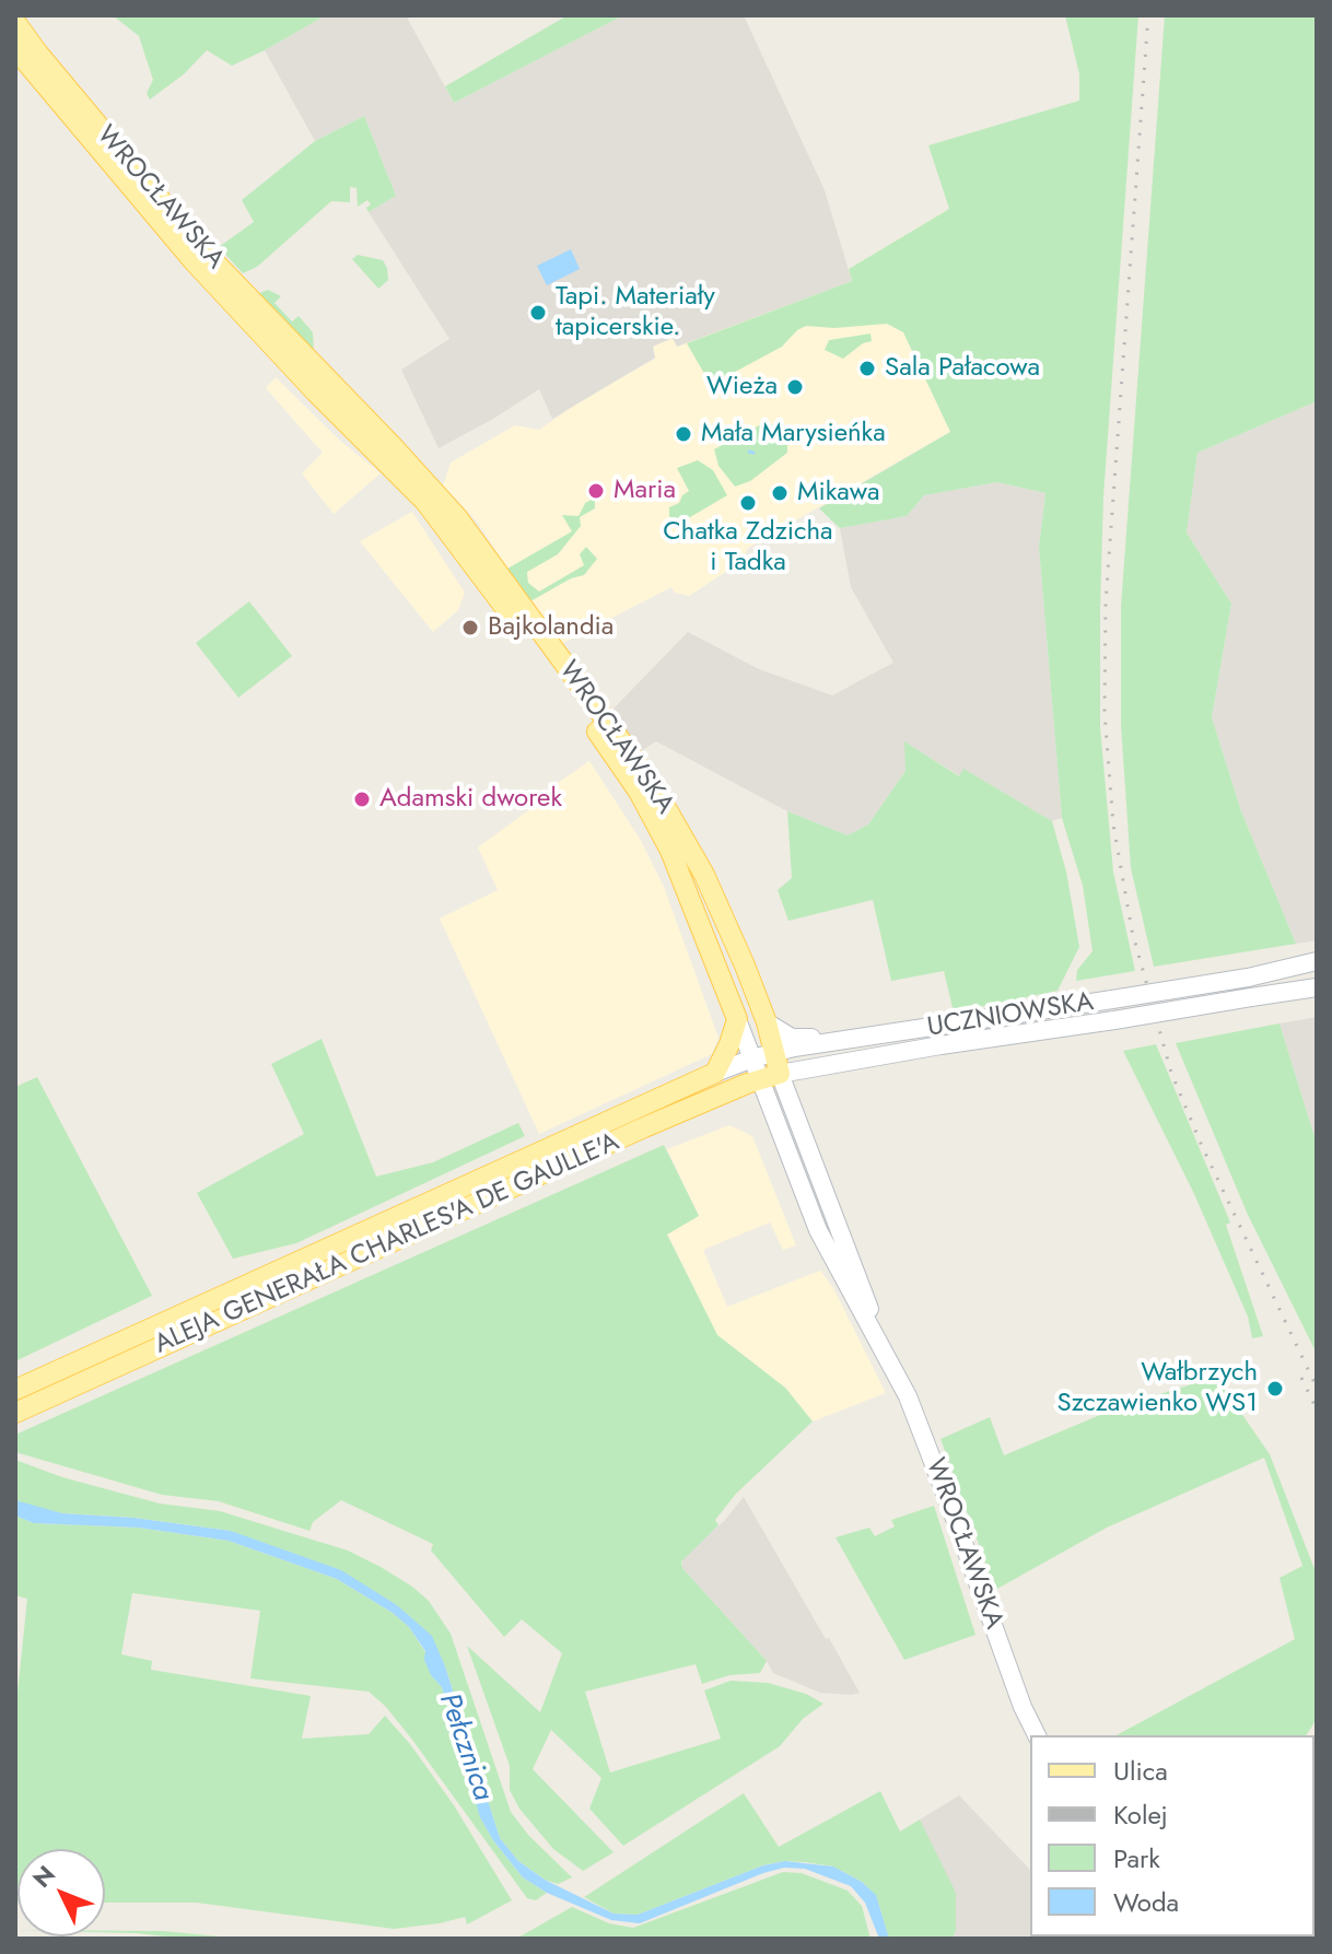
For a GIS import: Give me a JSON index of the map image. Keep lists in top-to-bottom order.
{
  "streets": {
    "main road": ["WROCŁAWSKA", "UCZNIOWSKA", "ALEJA GENERAŁA CHARLES'A DE GAULLE'A"]
  },
  "crossings": [
    ["WROCŁAWSKA", "UCZNIOWSKA"],
    ["WROCŁAWSKA", "ALEJA GENERAŁA CHARLES'A DE GAULLE'A"],
    ["UCZNIOWSKA", "ALEJA GENERAŁA CHARLES'A DE GAULLE'A"]
  ],
  "water": ["Pełcznica"],
  "places": [
    "Tapi. Materiały tapicerskie.",
    "Sala Pałacowa",
    "Wieża",
    "Mała Marysieńka",
    "Maria",
    "Mikawa",
    "Chatka Zdzicha i Tadka",
    "Bajkolandia",
    "Adamski dworek",
    "Wałbrzych Szczawienko WS1"
  ],
  "legend": [
    "Ulica",
    "Kolej",
    "Park",
    "Woda"
  ],
  "north": "top left"
}
